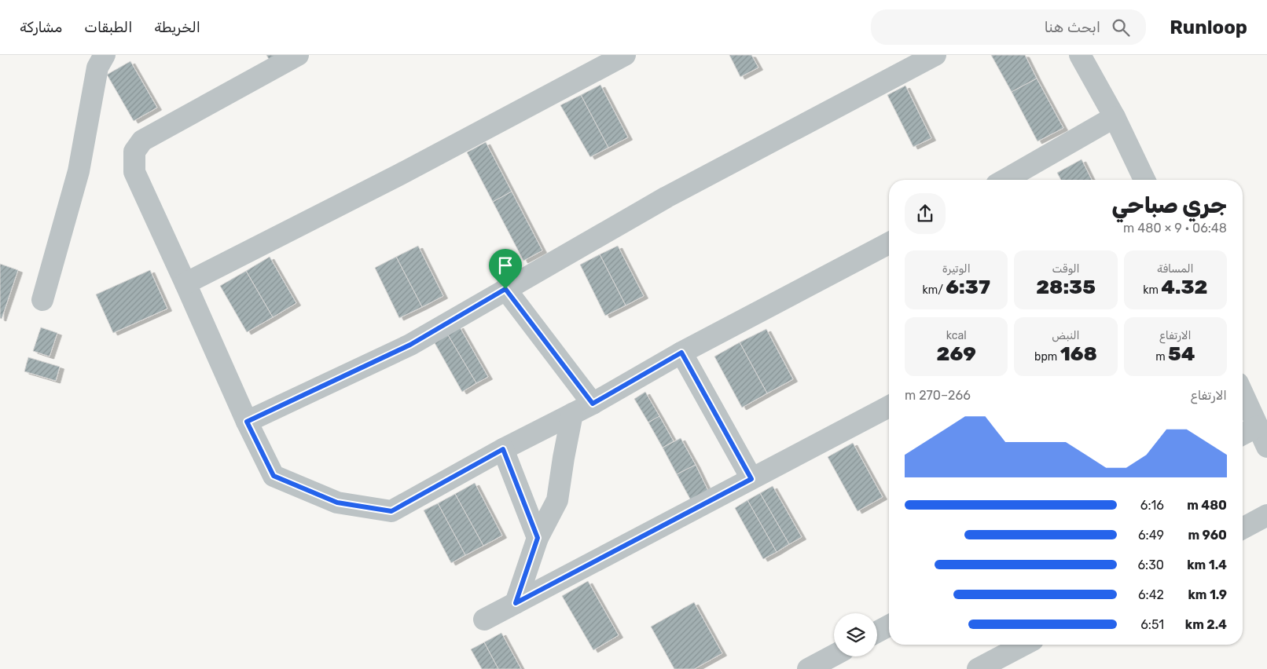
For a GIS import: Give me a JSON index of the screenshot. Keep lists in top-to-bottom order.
{
  "page": {
    "header": "Runloop",
    "search": "ابحث هنا",
    "nav": ["الخريطة", "الطبقات", "مشاركة"],
    "heading": ["جري صباحي", "06:48 · 9 × 480 m"],
    "stats": [
      ["المسافة", "4.32 km"],
      ["الوقت", "28:35"],
      ["الوتيرة", "6:37 /km"],
      ["الارتفاع", "54 m"],
      ["النبض", "168 bpm"],
      ["kcal", "269"]
    ],
    "chart": ["الارتفاع", "266–270 m"],
    "list": [
      {
        "name": "480 m",
        "note": "6:16"
      },
      {
        "name": "960 m",
        "note": "6:49"
      },
      {
        "name": "1.4 km",
        "note": "6:30"
      },
      {
        "name": "1.9 km",
        "note": "6:42"
      },
      {
        "name": "2.4 km",
        "note": "6:51"
      }
    ]
  }
}
